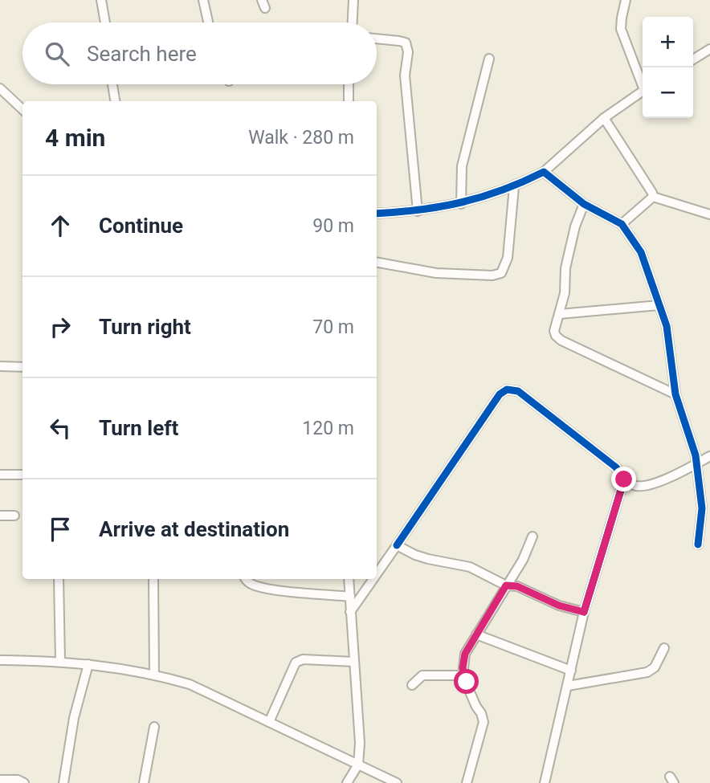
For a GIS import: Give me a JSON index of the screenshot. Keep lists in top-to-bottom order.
{
  "page": {
    "map_buttons": ["+", "−"],
    "search": "Search here",
    "heading": ["4 min", "Walk · 280 m"],
    "list": [
      ["Continue", "90 m"],
      ["Turn right", "70 m"],
      ["Turn left", "120 m"],
      "Arrive at destination"
    ]
  }
}
